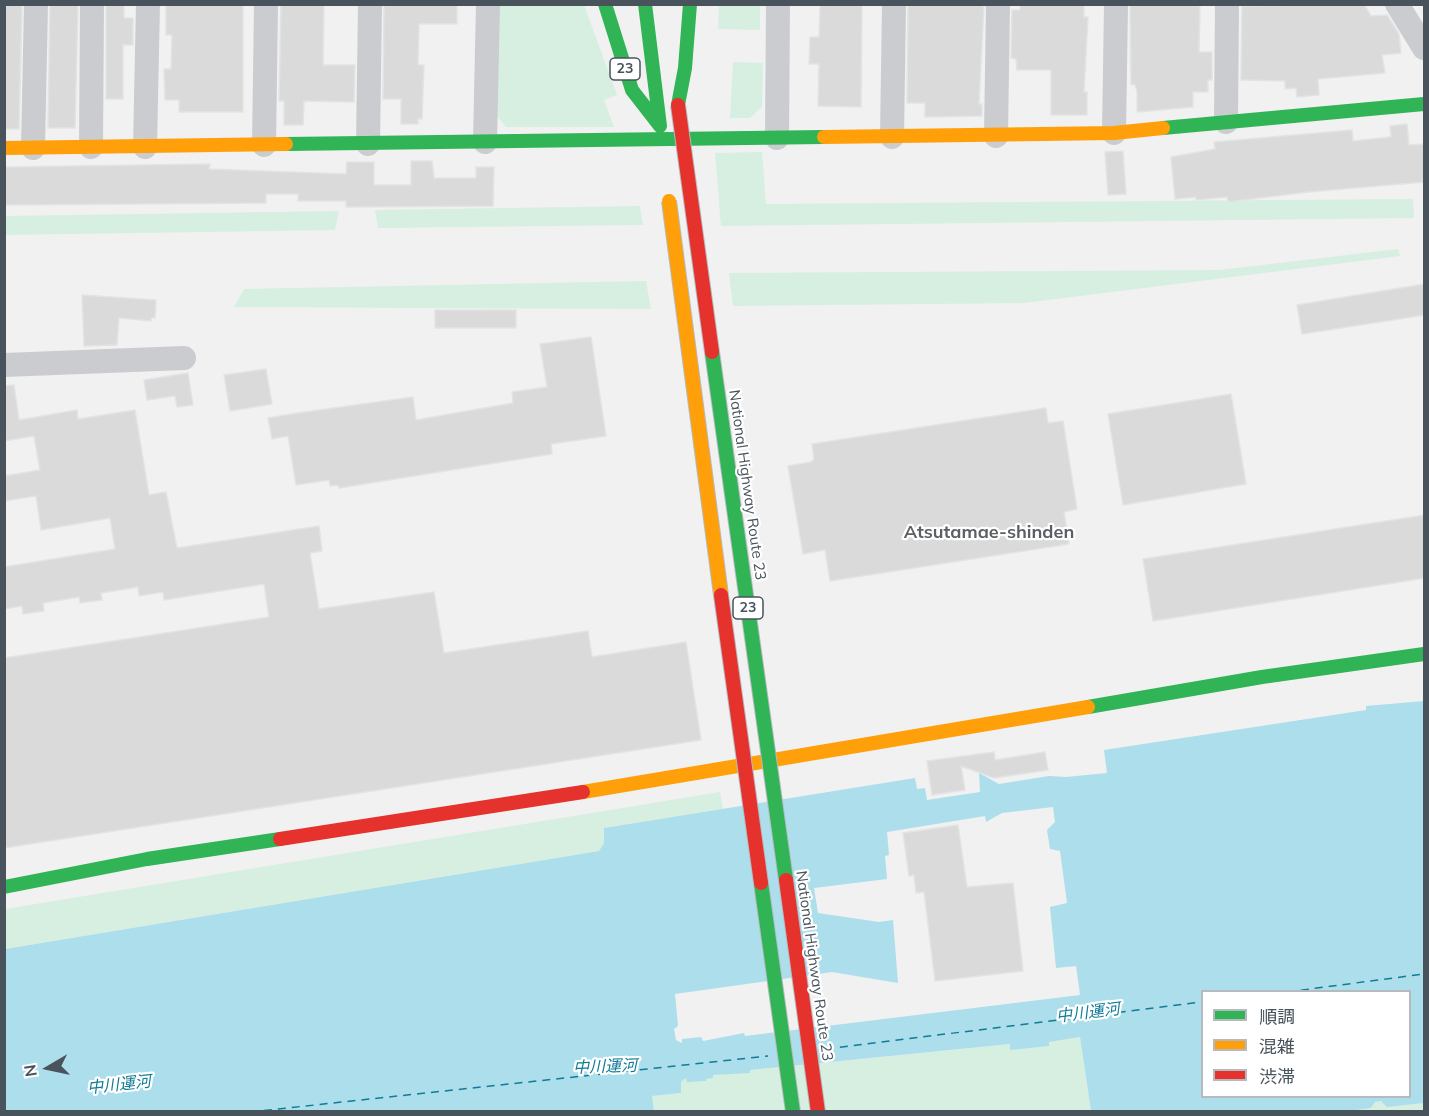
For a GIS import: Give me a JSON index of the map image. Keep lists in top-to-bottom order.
{
  "streets": {
    "main road": ["23", "National Highway Route 23"]
  },
  "crossings": [
    ["23", "National Highway Route 23"]
  ],
  "districts": ["Atsutamae-shinden"],
  "water": ["中川運河"],
  "legend": ["順調", "混雑", "渋滞"],
  "north": "left"
}
